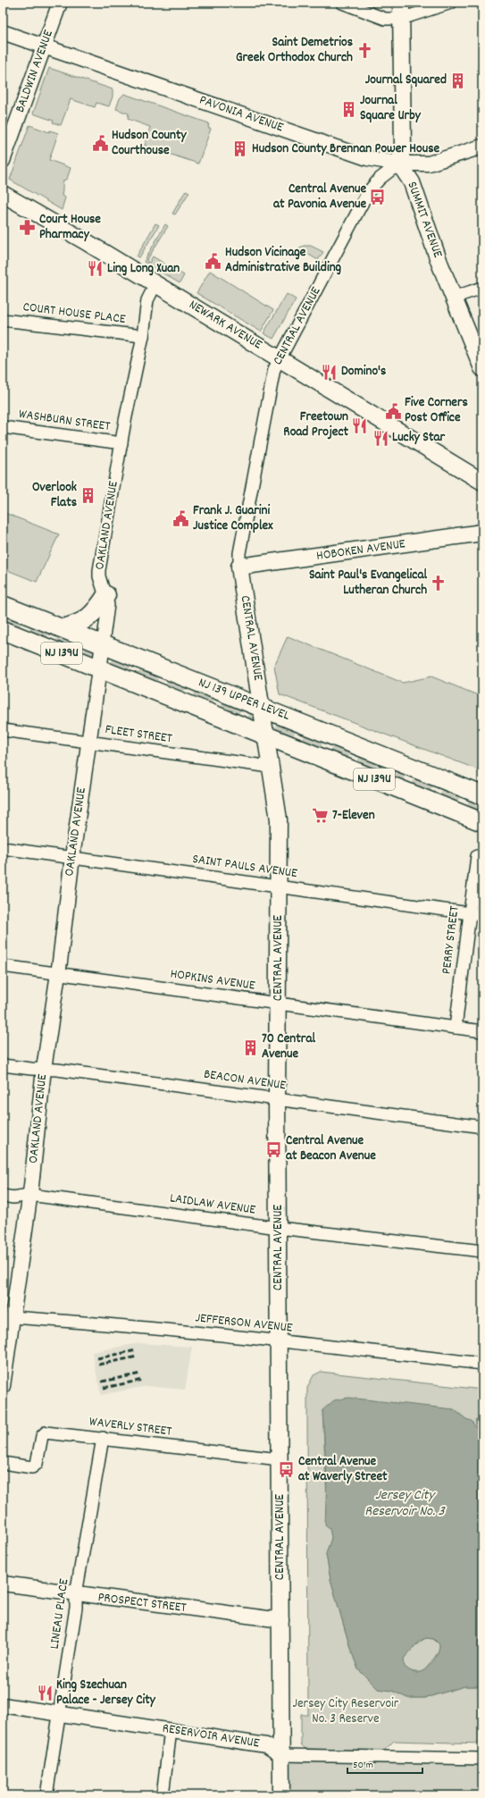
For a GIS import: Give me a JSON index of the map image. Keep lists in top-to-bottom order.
{
  "streets": {
    "main road": [
      "SUMMIT AVENUE",
      "NEWARK AVENUE",
      "CENTRAL AVENUE",
      "HOBOKEN AVENUE",
      "NJ 139U",
      "NJ 139 UPPER LEVEL"
    ],
    "street": [
      "BALDWIN AVENUE",
      "PAVONIA AVENUE",
      "COURT HOUSE PLACE",
      "WASHBURN STREET",
      "OAKLAND AVENUE",
      "FLEET STREET",
      "SAINT PAULS AVENUE",
      "PERRY STREET",
      "HOPKINS AVENUE",
      "BEACON AVENUE",
      "LAIDLAW AVENUE",
      "JEFFERSON AVENUE",
      "WAVERLY STREET",
      "PROSPECT STREET",
      "LINEAU PLACE",
      "RESERVOIR AVENUE"
    ]
  },
  "crossings": [
    ["BALDWIN AVENUE", "PAVONIA AVENUE"],
    ["PAVONIA AVENUE", "SUMMIT AVENUE"],
    ["PAVONIA AVENUE", "CENTRAL AVENUE"],
    ["SUMMIT AVENUE", "CENTRAL AVENUE"],
    ["COURT HOUSE PLACE", "OAKLAND AVENUE"],
    ["NEWARK AVENUE", "CENTRAL AVENUE"],
    ["NEWARK AVENUE", "OAKLAND AVENUE"],
    ["CENTRAL AVENUE", "HOBOKEN AVENUE"],
    ["CENTRAL AVENUE", "NJ 139 UPPER LEVEL"],
    ["CENTRAL AVENUE", "FLEET STREET"],
    ["CENTRAL AVENUE", "SAINT PAULS AVENUE"],
    ["CENTRAL AVENUE", "HOPKINS AVENUE"],
    ["CENTRAL AVENUE", "BEACON AVENUE"],
    ["CENTRAL AVENUE", "LAIDLAW AVENUE"],
    ["CENTRAL AVENUE", "JEFFERSON AVENUE"],
    ["CENTRAL AVENUE", "WAVERLY STREET"],
    ["CENTRAL AVENUE", "PROSPECT STREET"],
    ["CENTRAL AVENUE", "RESERVOIR AVENUE"],
    ["WASHBURN STREET", "OAKLAND AVENUE"],
    ["OAKLAND AVENUE", "NJ 139U"],
    ["OAKLAND AVENUE", "NJ 139 UPPER LEVEL"],
    ["OAKLAND AVENUE", "FLEET STREET"],
    ["OAKLAND AVENUE", "SAINT PAULS AVENUE"],
    ["OAKLAND AVENUE", "HOPKINS AVENUE"],
    ["OAKLAND AVENUE", "BEACON AVENUE"],
    ["OAKLAND AVENUE", "LAIDLAW AVENUE"],
    ["OAKLAND AVENUE", "JEFFERSON AVENUE"],
    ["NJ 139U", "NJ 139 UPPER LEVEL"],
    ["SAINT PAULS AVENUE", "PERRY STREET"],
    ["PERRY STREET", "HOPKINS AVENUE"],
    ["WAVERLY STREET", "LINEAU PLACE"],
    ["PROSPECT STREET", "LINEAU PLACE"],
    ["LINEAU PLACE", "RESERVOIR AVENUE"]
  ],
  "water": ["Jersey City Reservoir No. 3"],
  "parks": ["Jersey City Reservoir No. 3 Reserve"],
  "places": {
    "church": ["Saint Demetrios Greek Orthodox Church", "Saint Paul's Evangelical Lutheran Church"],
    "building": [
      "Journal Squared",
      "Journal Square Urby",
      "Hudson County Brennan Power House",
      "Overlook Flats",
      "70 Central Avenue"
    ],
    "public building": [
      "Hudson County Courthouse",
      "Hudson Vicinage Administrative Building",
      "Five Corners Post Office",
      "Frank J. Guarini Justice Complex"
    ],
    "bus stop": ["Central Avenue at Pavonia Avenue", "Central Avenue at Beacon Avenue", "Central Avenue at Waverly Street"],
    "pharmacy": ["Court House Pharmacy"],
    "restaurant": [
      "Ling Long Xuan",
      "Domino's",
      "Freetown Road Project",
      "Lucky Star",
      "King Szechuan Palace - Jersey City"
    ],
    "supermarket": ["7-Eleven"]
  },
  "scale_bar": "50 m"
}
